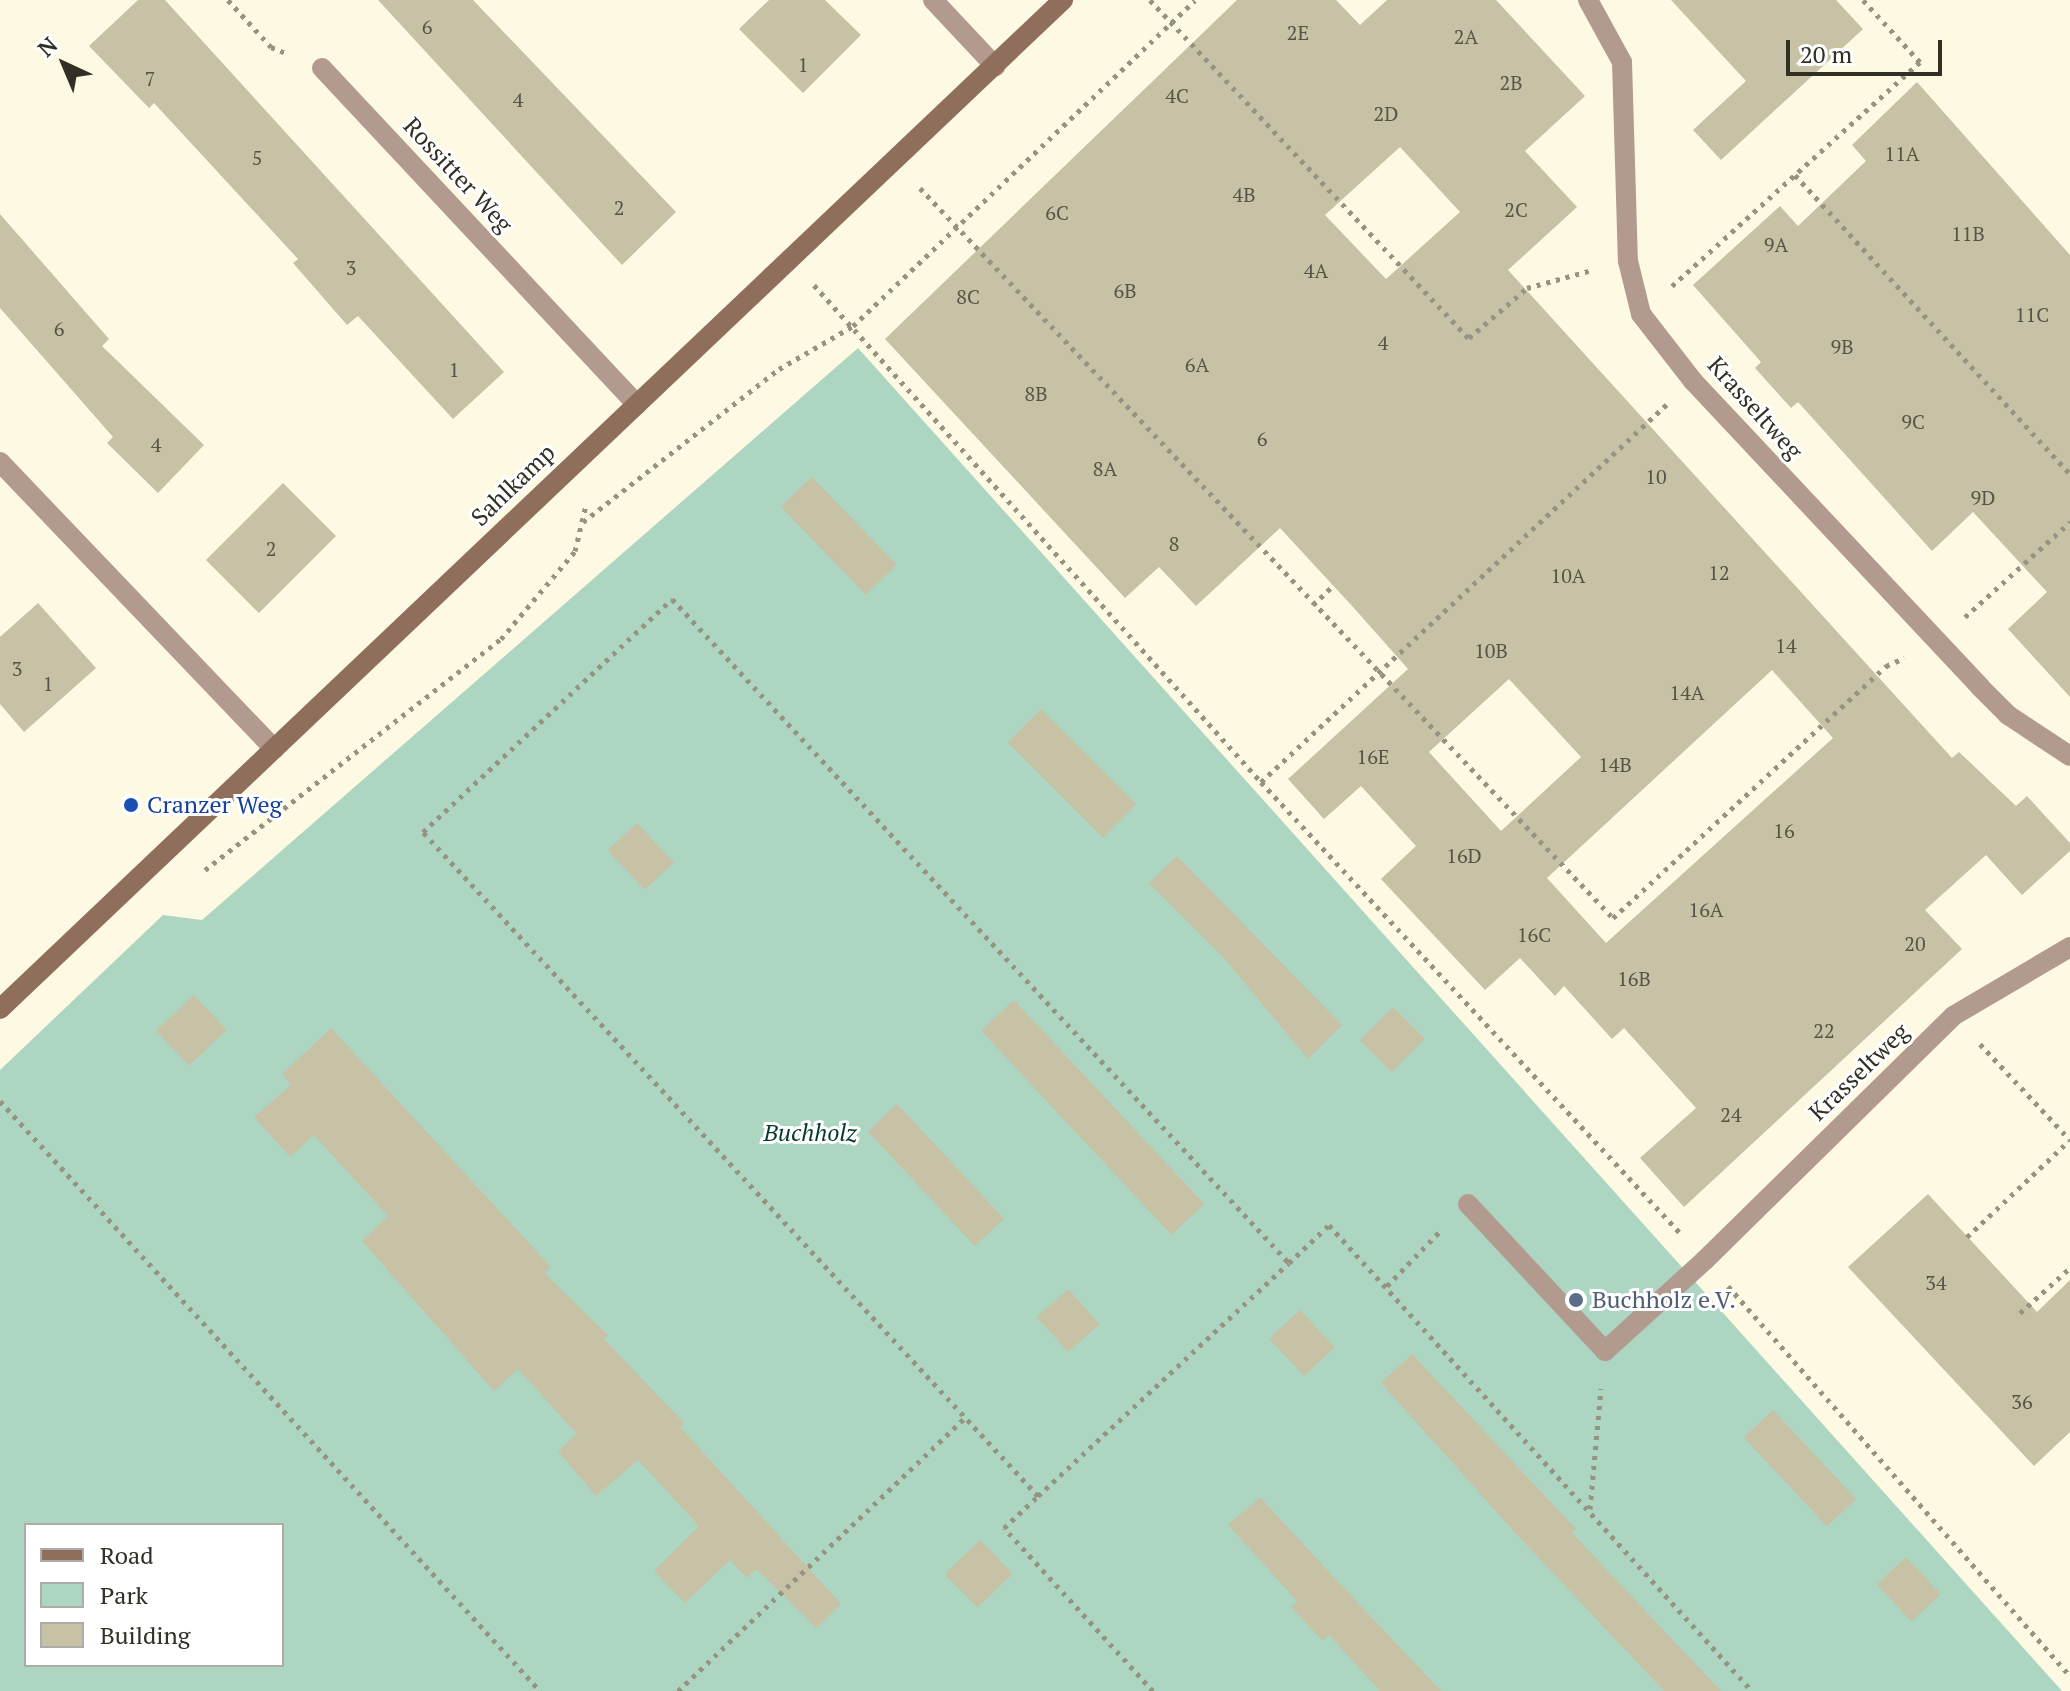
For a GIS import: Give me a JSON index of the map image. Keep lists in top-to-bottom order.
{
  "streets": {
    "street": ["Rossitter Weg", "Krasseltweg", "Sahlkamp"]
  },
  "crossings": [
    ["Rossitter Weg", "Sahlkamp"]
  ],
  "parks": ["Buchholz"],
  "places": ["Cranzer Weg", "Buchholz e.V."],
  "house_numbers": [
    "6",
    "2E",
    "2A",
    "1",
    "7",
    "2B",
    "4C",
    "4",
    "2D",
    "11A",
    "5",
    "4B",
    "2",
    "2C",
    "6C",
    "11B",
    "9A",
    "3",
    "4A",
    "6B",
    "8C",
    "11C",
    "6",
    "4",
    "9B",
    "6A",
    "1",
    "8B",
    "9C",
    "6",
    "4",
    "8A",
    "10",
    "9D",
    "8",
    "2",
    "12",
    "10A",
    "14",
    "10B",
    "3",
    "1",
    "14A",
    "16E",
    "14B",
    "16",
    "16D",
    "16A",
    "16C",
    "20",
    "16B",
    "22",
    "24",
    "34",
    "36"
  ],
  "legend": ["Road", "Park", "Building"],
  "scale_bar": "20 m",
  "north": "top left"
}
